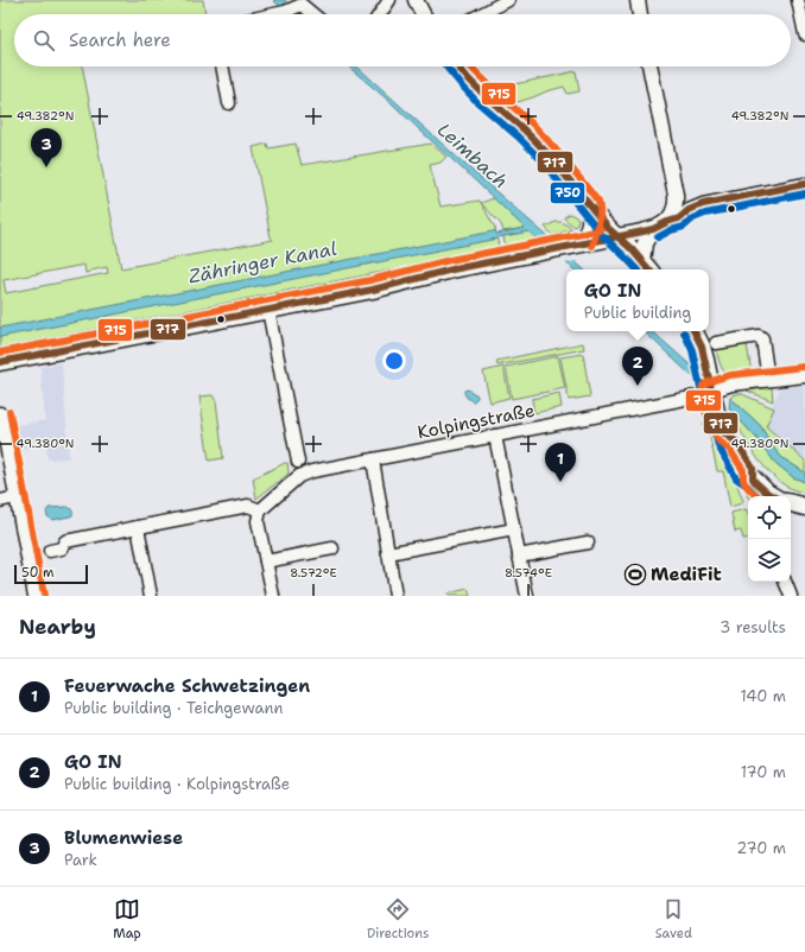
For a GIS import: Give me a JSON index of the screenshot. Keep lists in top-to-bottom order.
{
  "streets": {
    "street": ["Kolpingstraße"]
  },
  "water": ["Leimbach", "Zähringer Kanal"],
  "places": {
    "sports": ["MediFit"]
  },
  "lines": ["transit line 717", "transit line 750", "transit line 715"],
  "scale_bar": "50 m",
  "page": {
    "search": "Search here",
    "pins": ["3", "2", "1"],
    "popup": ["GO IN", "Public building"],
    "scale": "50 m",
    "heading": ["Nearby", "3 results"],
    "list": [
      {
        "mark": "1",
        "name": "Feuerwache Schwetzingen",
        "note": "Public building · Teichgewann",
        "value": "140 m"
      },
      {
        "mark": "2",
        "name": "GO IN",
        "note": "Public building · Kolpingstraße",
        "value": "170 m"
      },
      {
        "mark": "3",
        "name": "Blumenwiese",
        "note": "Park",
        "value": "270 m"
      }
    ],
    "nav": ["Map", "Directions", "Saved"]
  },
  "coordinates": [
    "49.382°N",
    "49.380°N",
    "8.572°E",
    "8.574°E"
  ]
}
